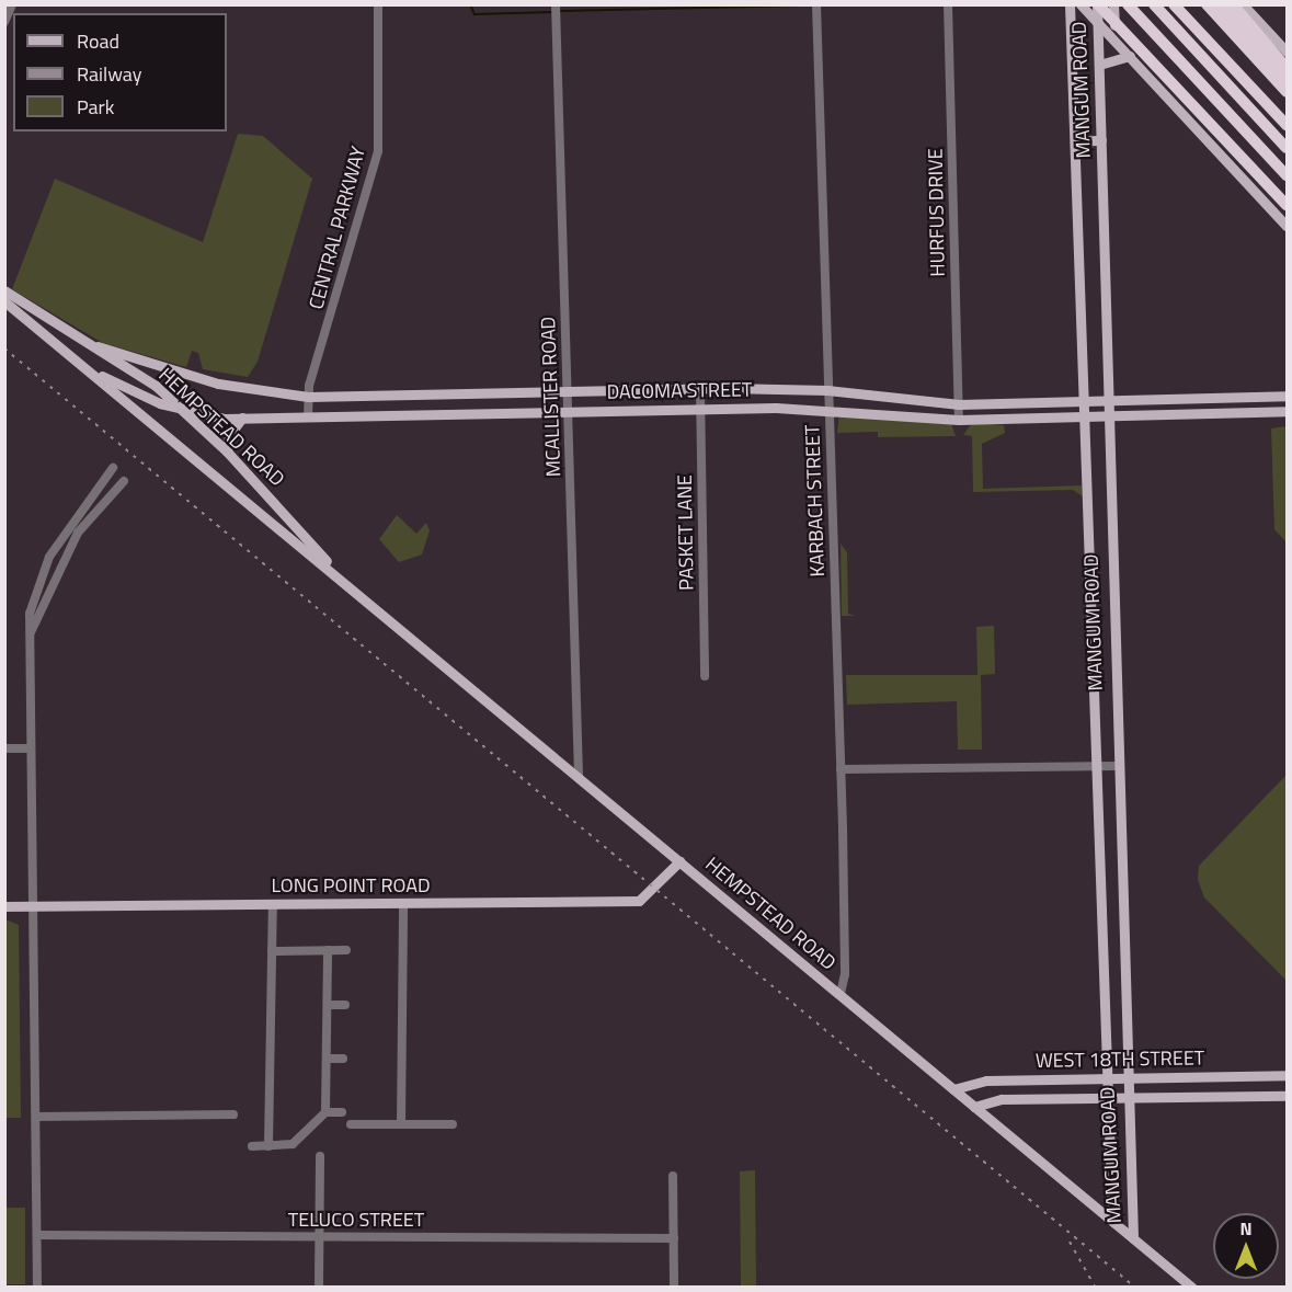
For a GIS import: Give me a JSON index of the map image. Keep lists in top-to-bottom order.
{
  "streets": {
    "main road": [
      "MANGUM ROAD",
      "DACOMA STREET",
      "HEMPSTEAD ROAD",
      "LONG POINT ROAD",
      "WEST 18TH STREET"
    ],
    "street": [
      "HURFUS DRIVE",
      "CENTRAL PARKWAY",
      "MCALLISTER ROAD",
      "KARBACH STREET",
      "PASKET LANE",
      "TELUCO STREET"
    ]
  },
  "crossings": [
    ["MANGUM ROAD", "DACOMA STREET"],
    ["MANGUM ROAD", "HEMPSTEAD ROAD"],
    ["MANGUM ROAD", "WEST 18TH STREET"],
    ["HURFUS DRIVE", "DACOMA STREET"],
    ["CENTRAL PARKWAY", "DACOMA STREET"],
    ["DACOMA STREET", "MCALLISTER ROAD"],
    ["DACOMA STREET", "HEMPSTEAD ROAD"],
    ["DACOMA STREET", "KARBACH STREET"],
    ["DACOMA STREET", "PASKET LANE"],
    ["MCALLISTER ROAD", "HEMPSTEAD ROAD"],
    ["HEMPSTEAD ROAD", "KARBACH STREET"],
    ["HEMPSTEAD ROAD", "LONG POINT ROAD"],
    ["HEMPSTEAD ROAD", "WEST 18TH STREET"]
  ],
  "legend": ["Road", "Railway", "Park"],
  "north": "top"
}
